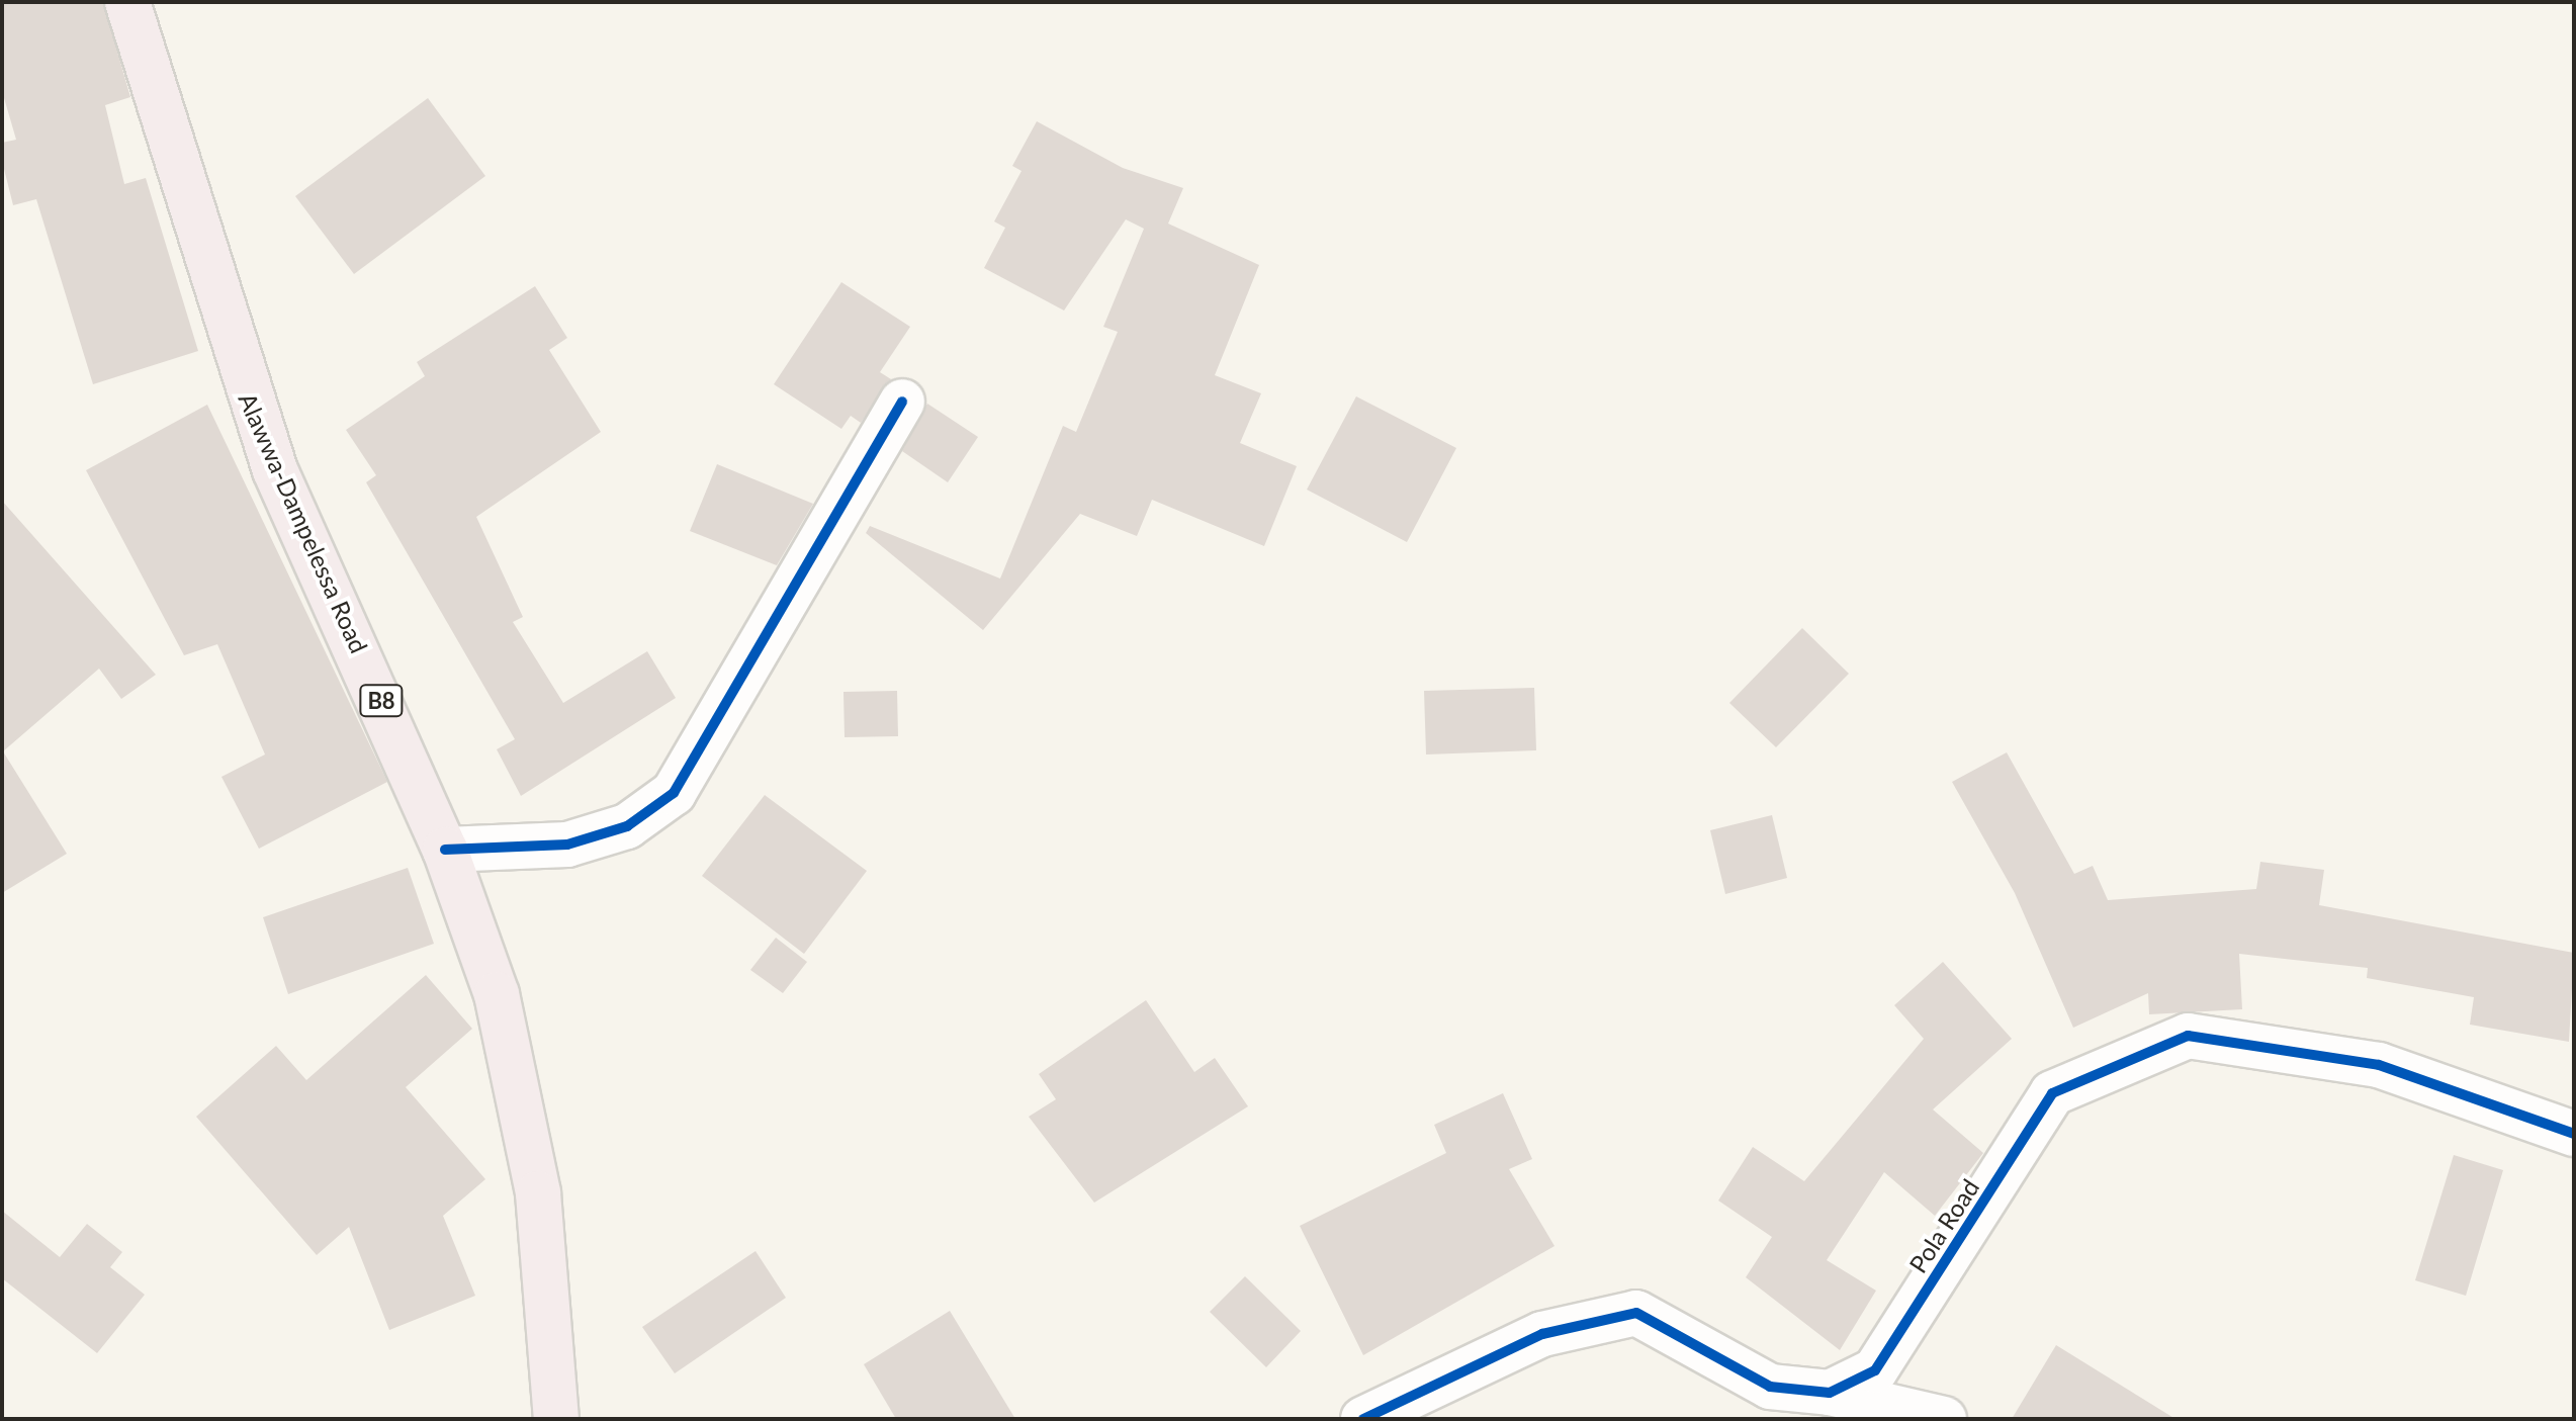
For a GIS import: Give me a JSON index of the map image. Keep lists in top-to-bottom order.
{
  "streets": {
    "main road": ["Alawwa-Dampelessa Road", "B8"],
    "street": ["Pola Road"]
  }
}
